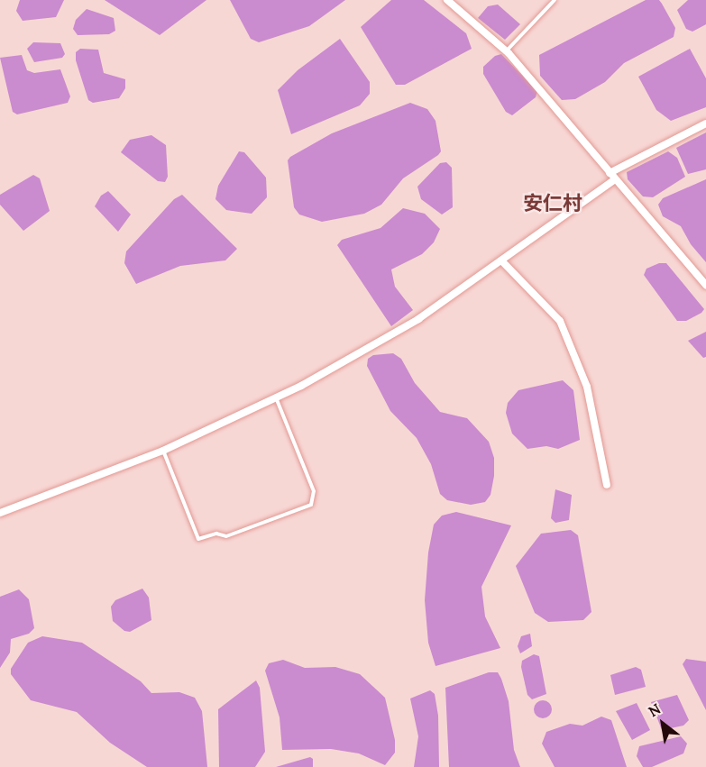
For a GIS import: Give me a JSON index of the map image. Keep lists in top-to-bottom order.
{
  "districts": ["安仁村"],
  "north": "top left"
}
